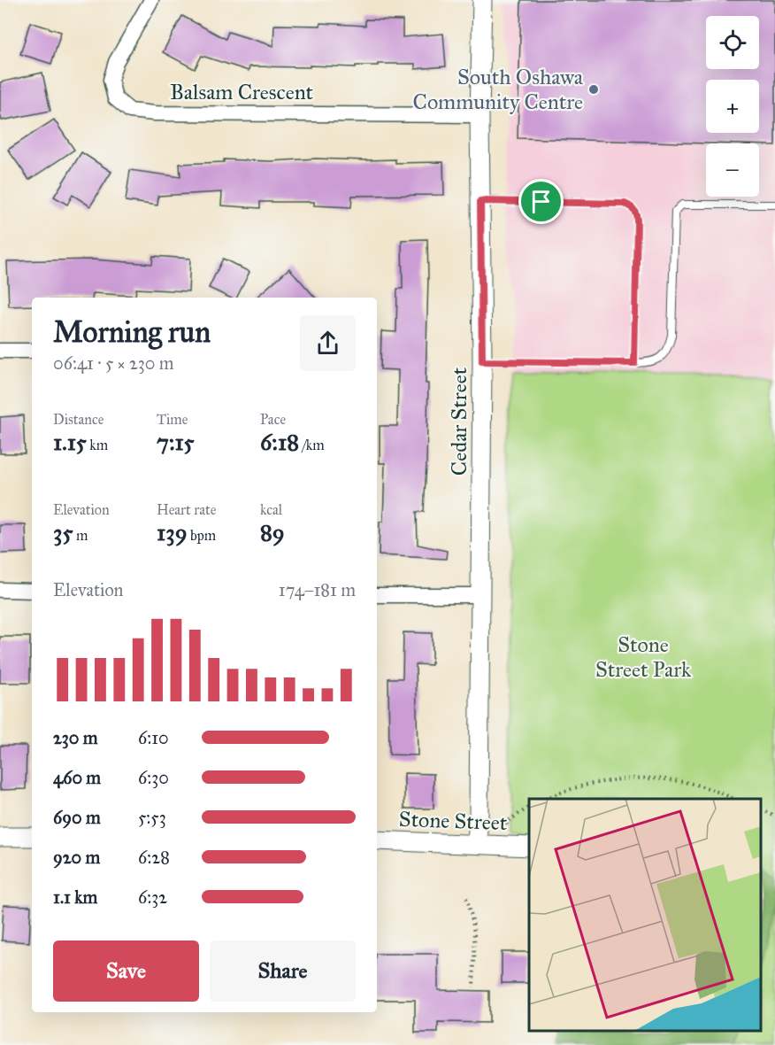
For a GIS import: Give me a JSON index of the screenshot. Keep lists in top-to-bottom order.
{
  "streets": {
    "street": ["Balsam Crescent", "Cedar Street", "Stone Street"]
  },
  "crossings": [
    ["Balsam Crescent", "Cedar Street"],
    ["Cedar Street", "Stone Street"]
  ],
  "parks": ["Stone Street Park"],
  "places": ["South Oshawa Community Centre"],
  "page": {
    "map_buttons": ["+", "−"],
    "heading": ["Morning run", "06:41 · 5 × 230 m"],
    "stats": [
      ["Distance", "1.15 km"],
      ["Time", "7:15"],
      ["Pace", "6:18 /km"],
      ["Elevation", "35 m"],
      ["Heart rate", "139 bpm"],
      ["kcal", "89"]
    ],
    "chart": ["Elevation", "174–181 m"],
    "list": [
      {
        "name": "230 m",
        "note": "6:10"
      },
      {
        "name": "460 m",
        "note": "6:30"
      },
      {
        "name": "690 m",
        "note": "5:53"
      },
      {
        "name": "920 m",
        "note": "6:28"
      },
      {
        "name": "1.1 km",
        "note": "6:32"
      }
    ],
    "buttons": ["Save", "Share"]
  }
}
